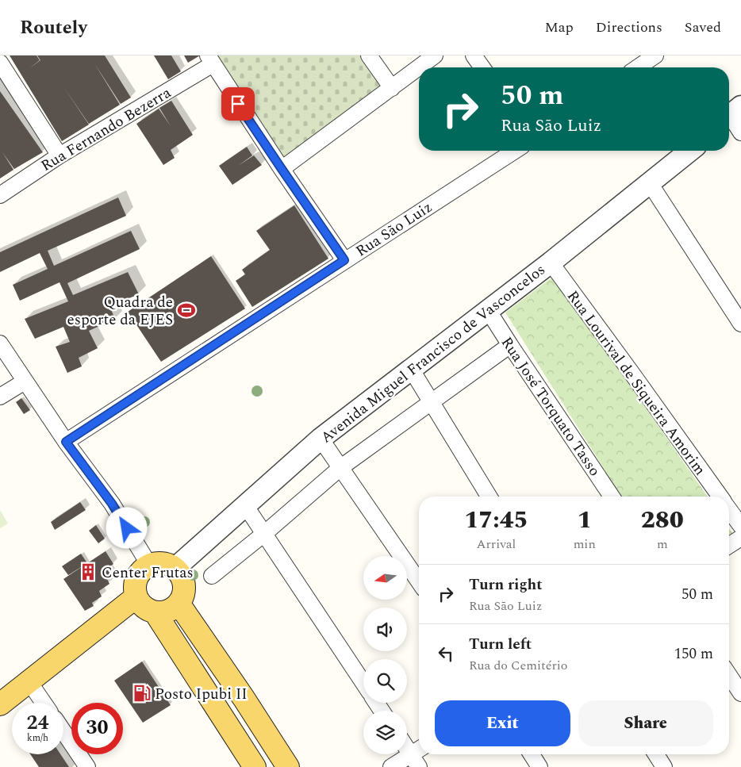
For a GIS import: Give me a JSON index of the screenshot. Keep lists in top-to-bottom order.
{
  "streets": {
    "street": [
      "Rua Fernando Bezerra",
      "Rua São Luiz",
      "Avenida Miguel Francisco de Vasconcelos",
      "Rua Lourival de Siqueira Amorim",
      "Rua José Torquato Tasso"
    ]
  },
  "crossings": [
    ["Avenida Miguel Francisco de Vasconcelos", "Rua Lourival de Siqueira Amorim"],
    ["Avenida Miguel Francisco de Vasconcelos", "Rua José Torquato Tasso"]
  ],
  "places": {
    "sports": ["Quadra de esporte da EJES"],
    "building": ["Center Frutas"],
    "fuel station": ["Posto Ipubi II"]
  },
  "north": "left",
  "page": {
    "header": "Routely",
    "nav": ["Map", "Directions", "Saved"],
    "turn": ["50 m", "Rua São Luiz"],
    "eta": [
      "17:45",
      "Arrival",
      "1",
      "min",
      "280",
      "m"
    ],
    "list": [
      {
        "name": "Turn right",
        "note": "Rua São Luiz",
        "value": "50 m"
      },
      {
        "name": "Turn left",
        "note": "Rua do Cemitério",
        "value": "150 m"
      }
    ],
    "buttons": ["Exit", "Share"],
    "speed": "24 km/h",
    "limit": "30"
  }
}
